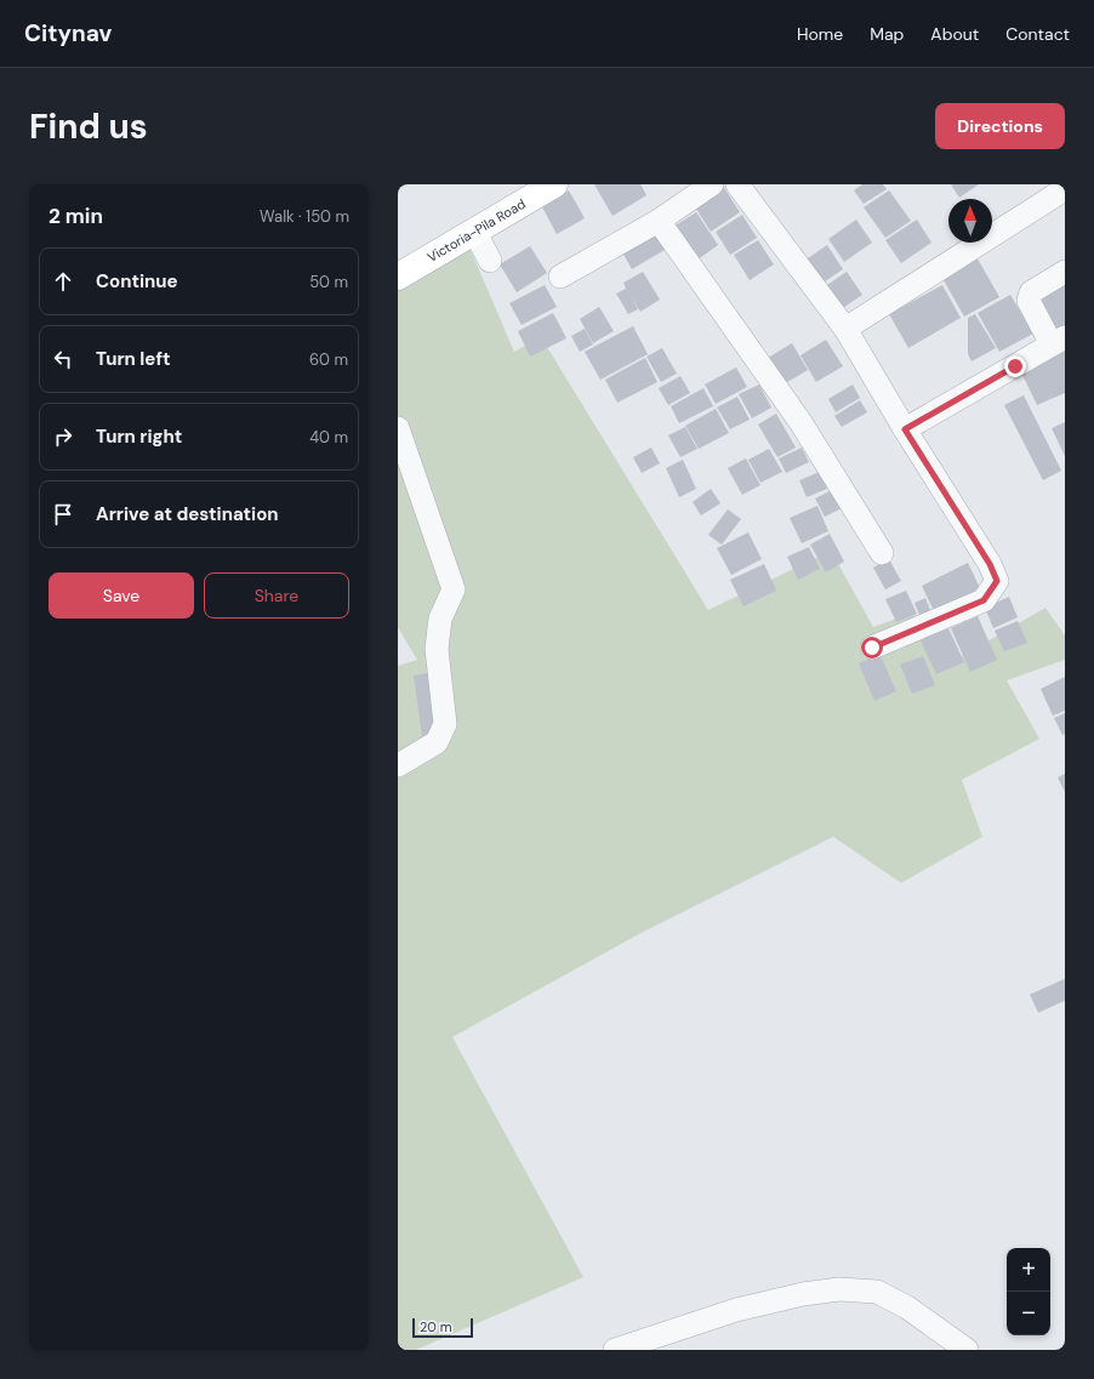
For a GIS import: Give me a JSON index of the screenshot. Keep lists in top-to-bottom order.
{
  "streets": {
    "main road": ["Victoria-Pila Road"]
  },
  "scale_bar": "20 m",
  "north": "top",
  "page": {
    "header": "Citynav",
    "nav": [
      "Home",
      "Map",
      "About",
      "Contact"
    ],
    "buttons": [
      "Directions",
      ["Save", "Share"]
    ],
    "title": "Find us",
    "heading": ["2 min", "Walk · 150 m"],
    "list": [
      ["Continue", "50 m"],
      ["Turn left", "60 m"],
      ["Turn right", "40 m"],
      "Arrive at destination"
    ],
    "map_buttons": ["+", "−"],
    "scale": "20 m"
  }
}
